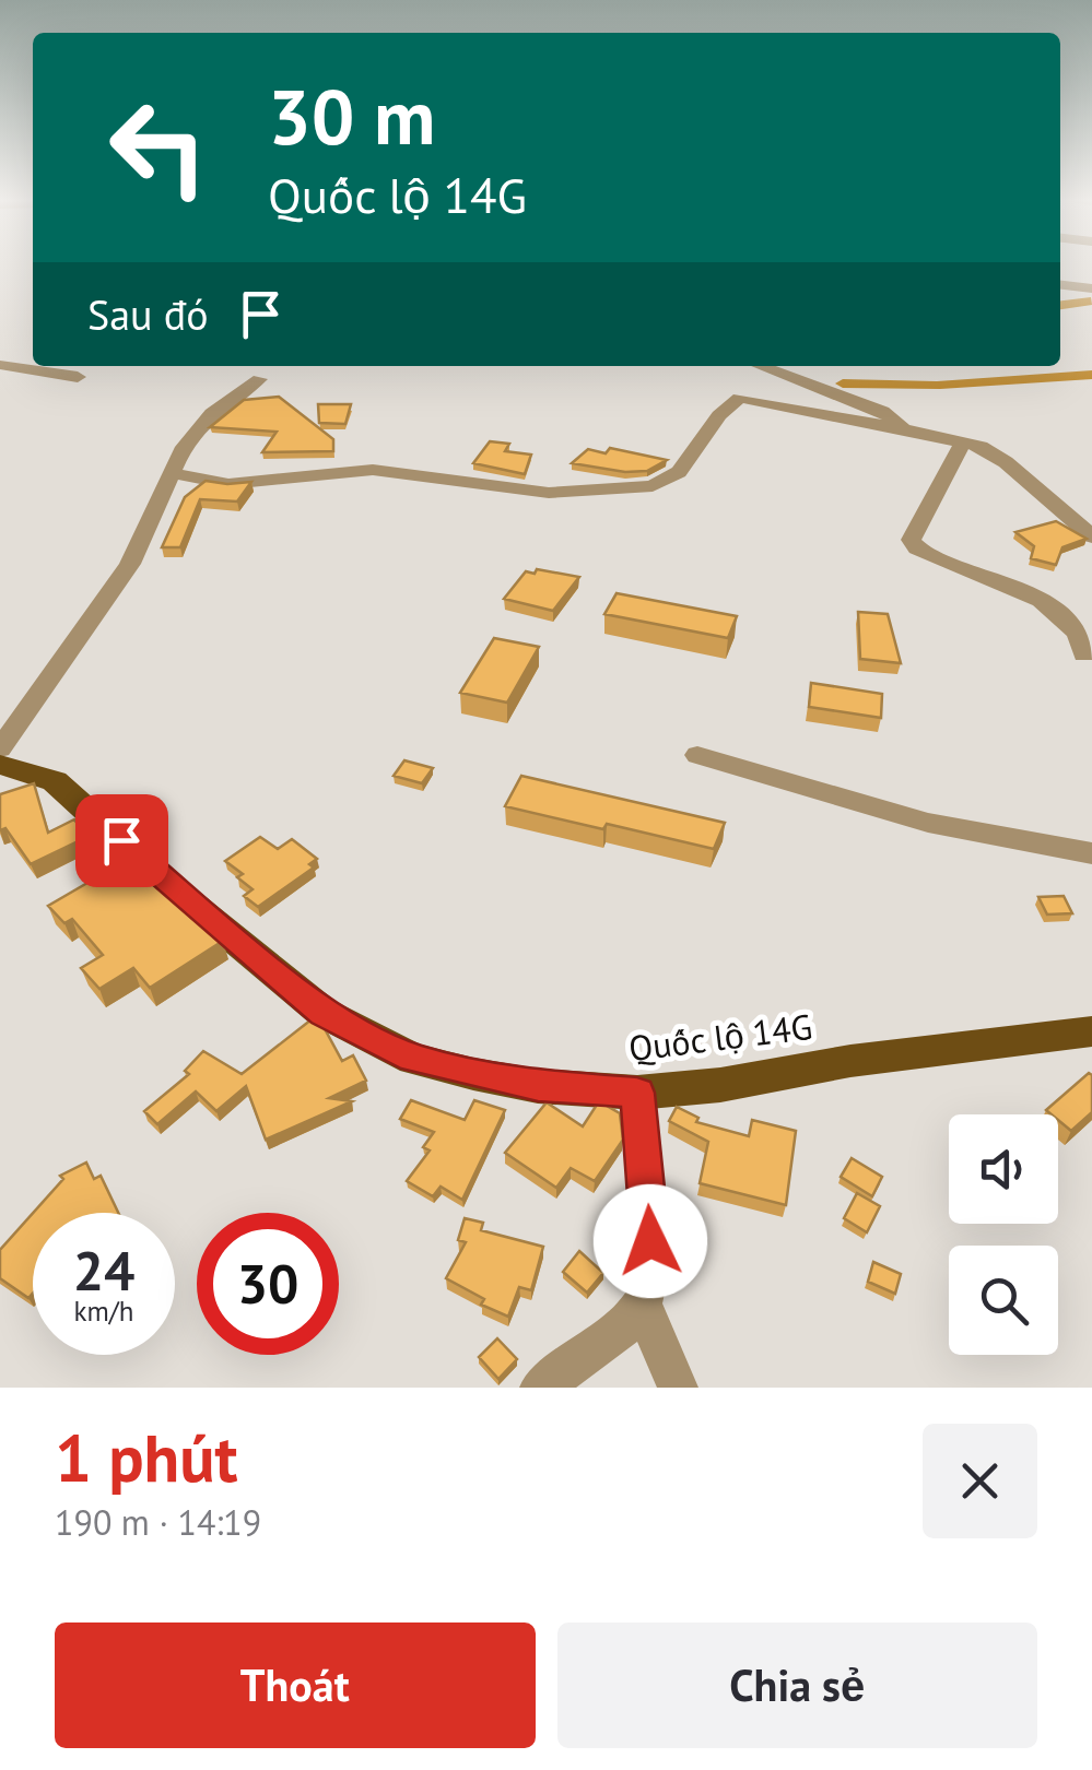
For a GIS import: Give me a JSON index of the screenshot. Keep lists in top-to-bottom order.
{
  "streets": {
    "main road": ["Quốc lộ 14G"]
  },
  "page": {
    "turn": ["30 m", "Quốc lộ 14G"],
    "then": "Sau đó",
    "speed": "24 km/h",
    "limit": "30",
    "heading": ["1 phút", "190 m · 14:19"],
    "buttons": ["Thoát", "Chia sẻ"]
  }
}
